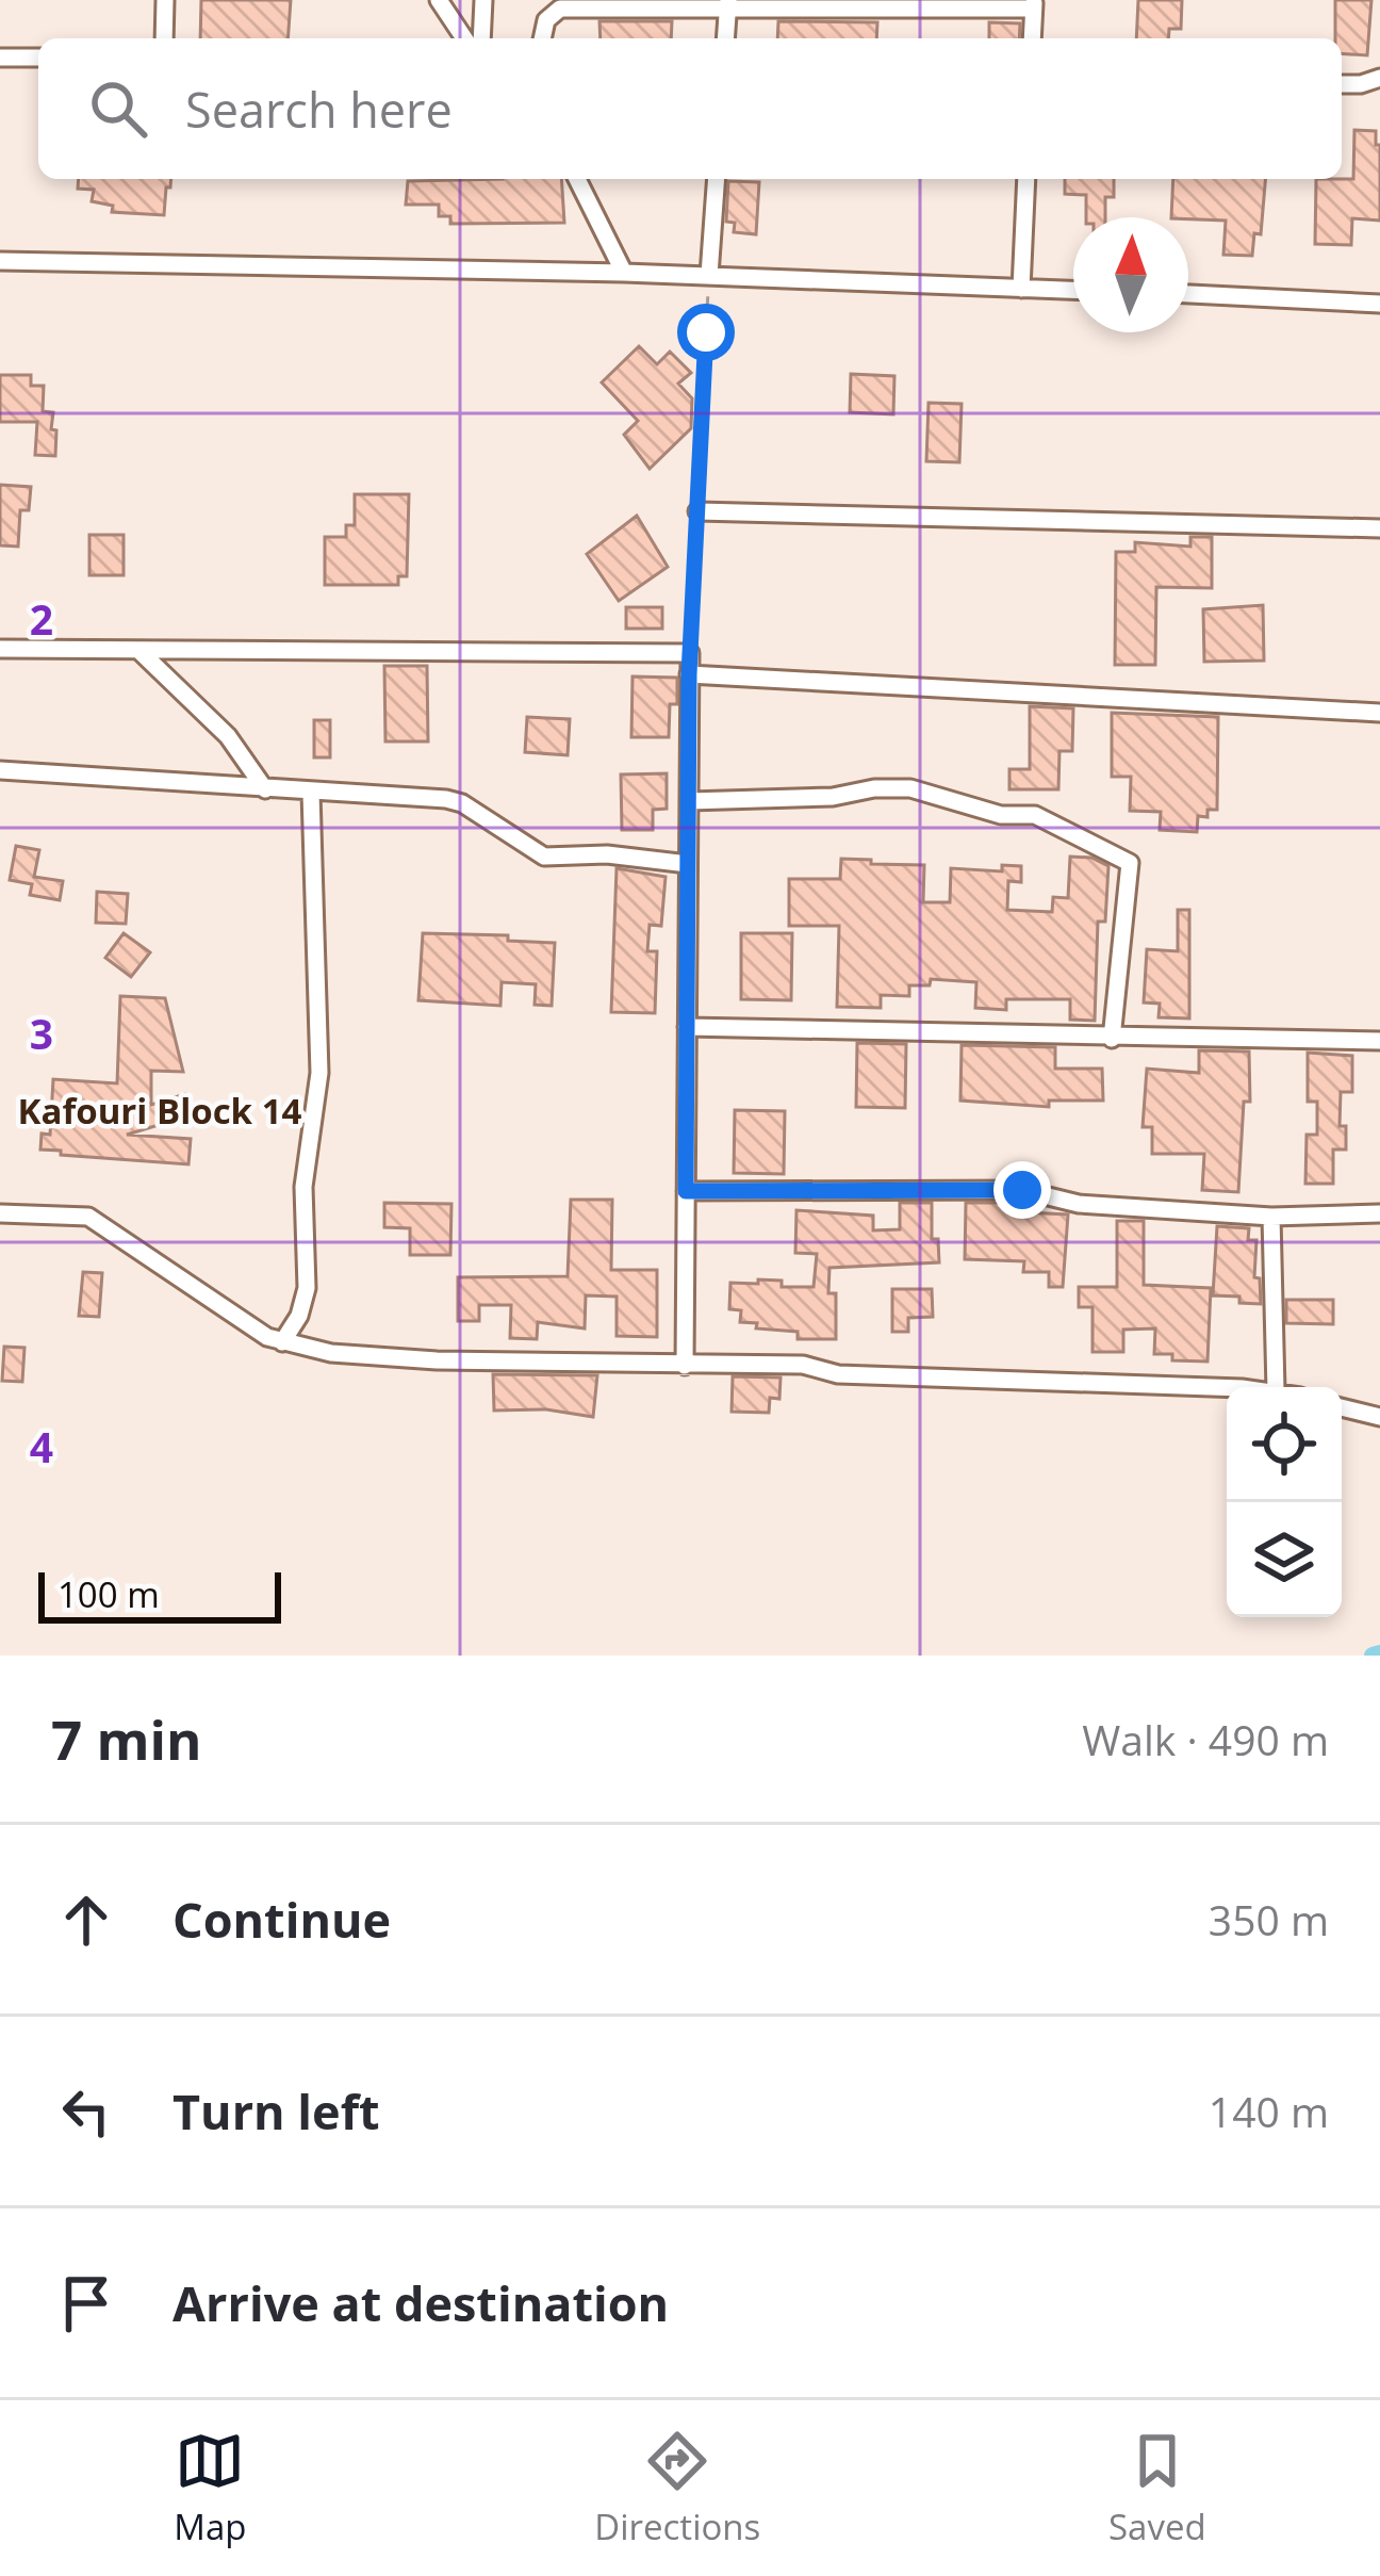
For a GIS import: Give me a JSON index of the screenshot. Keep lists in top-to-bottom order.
{
  "districts": ["Kafouri Block 14"],
  "scale_bar": "100 m",
  "north": "top",
  "page": {
    "search": "Search here",
    "scale": "100 m",
    "heading": ["7 min", "Walk · 490 m"],
    "list": [
      ["Continue", "350 m"],
      ["Turn left", "140 m"],
      "Arrive at destination"
    ],
    "nav": ["Map", "Directions", "Saved"]
  },
  "grid": {
    "rows": ["2", "3", "4"]
  }
}
